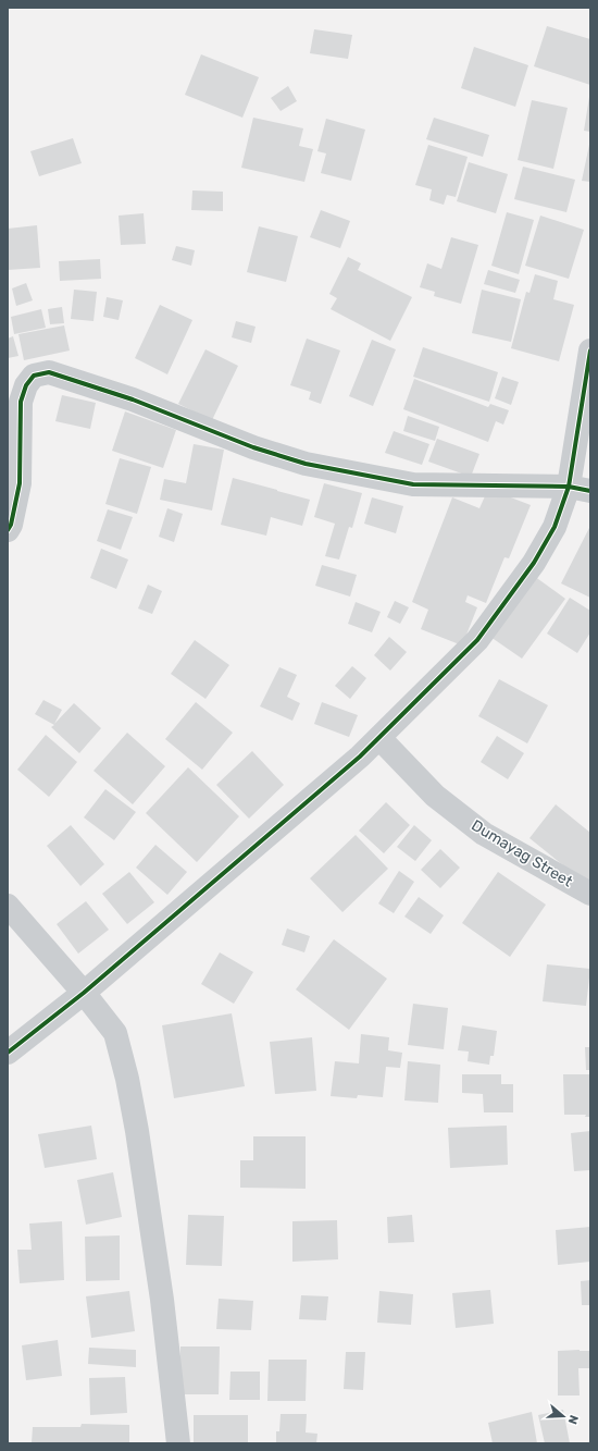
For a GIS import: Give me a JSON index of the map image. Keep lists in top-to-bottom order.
{
  "streets": {
    "street": ["Dumayag Street"]
  },
  "north": "right"
}
